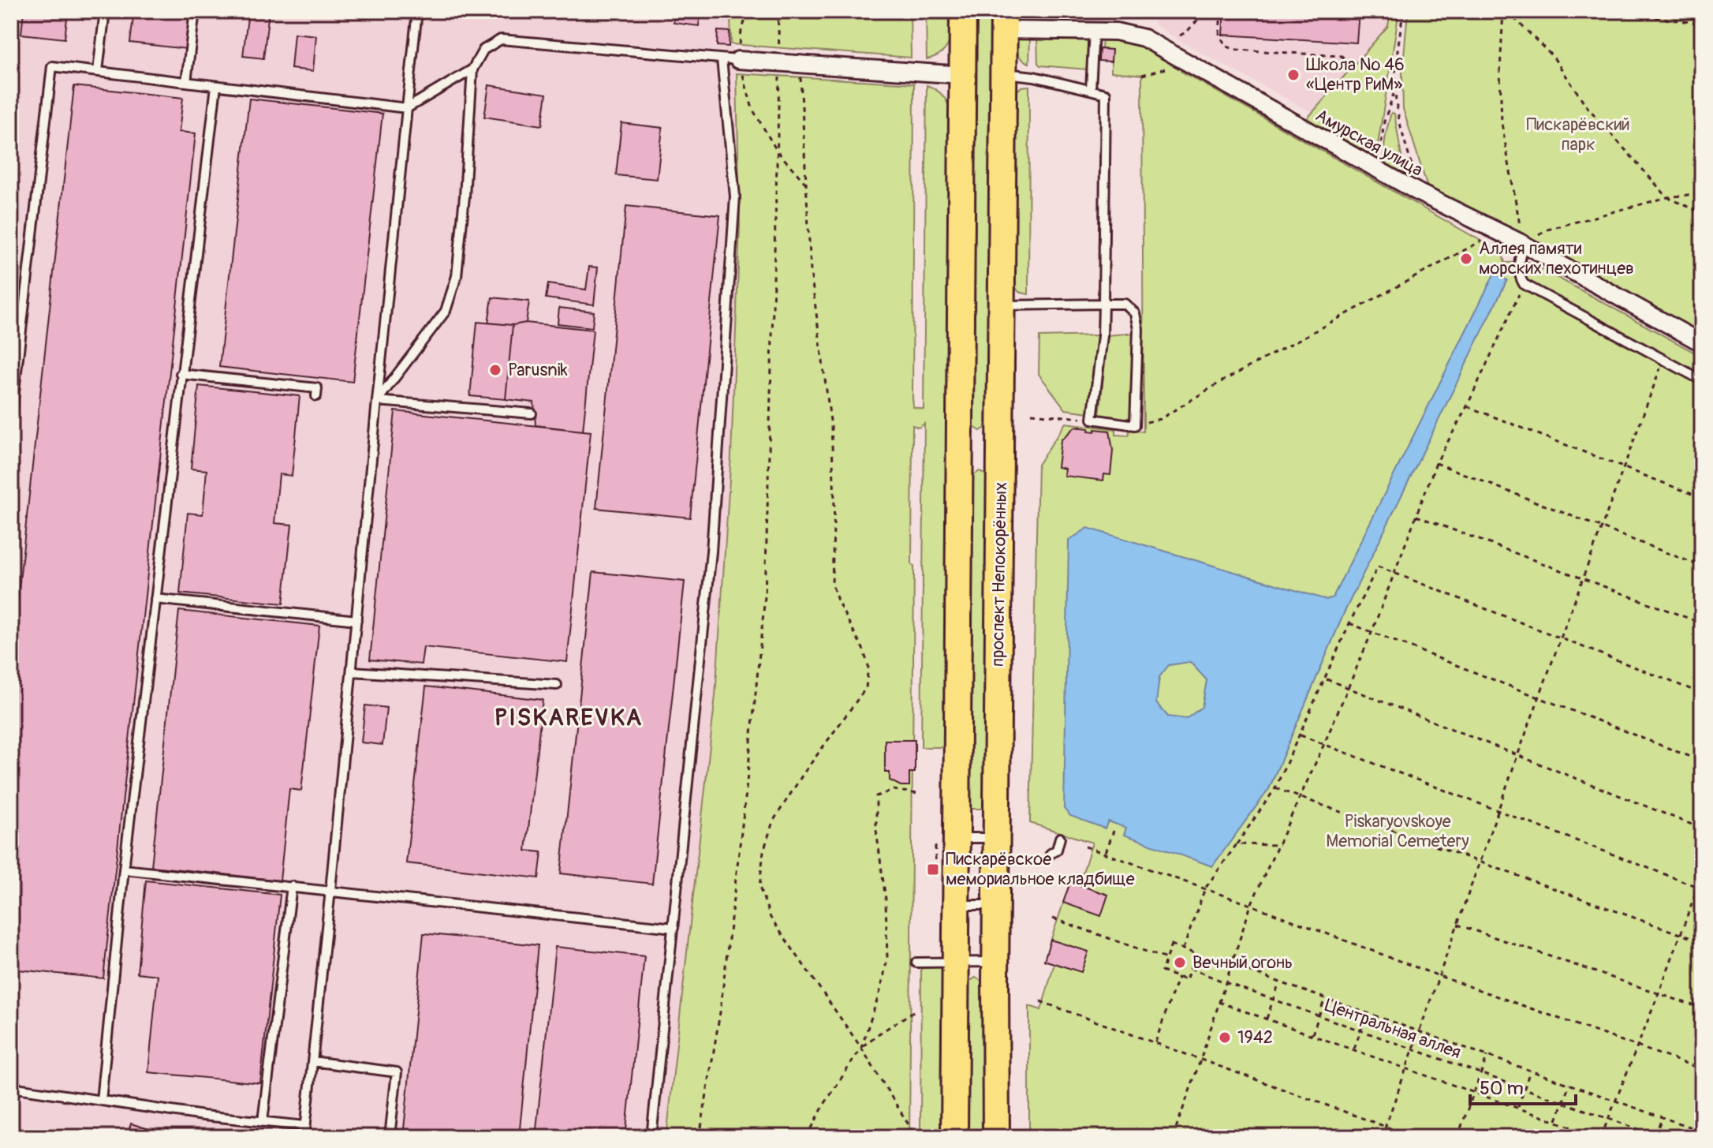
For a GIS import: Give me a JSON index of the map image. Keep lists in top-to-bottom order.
{
  "streets": {
    "main road": ["проспект Непокорённых"],
    "street": ["Амурская улица"],
    "path": ["Центральная аллея"]
  },
  "crossings": [
    ["Амурская улица", "проспект Непокорённых"]
  ],
  "districts": ["PISKAREVKA"],
  "parks": ["Пискарёвский парк", "Piskaryovskoye Memorial Cemetery"],
  "places": {
    "other": [
      "Школа № 46 «Центр РиМ»",
      "Аллея памяти морских пехотинцев",
      "Parusnik",
      "Вечный огонь",
      "1942"
    ],
    "transit": ["Пискарёвское мемориальное кладбище"]
  },
  "scale_bar": "50 m"
}
